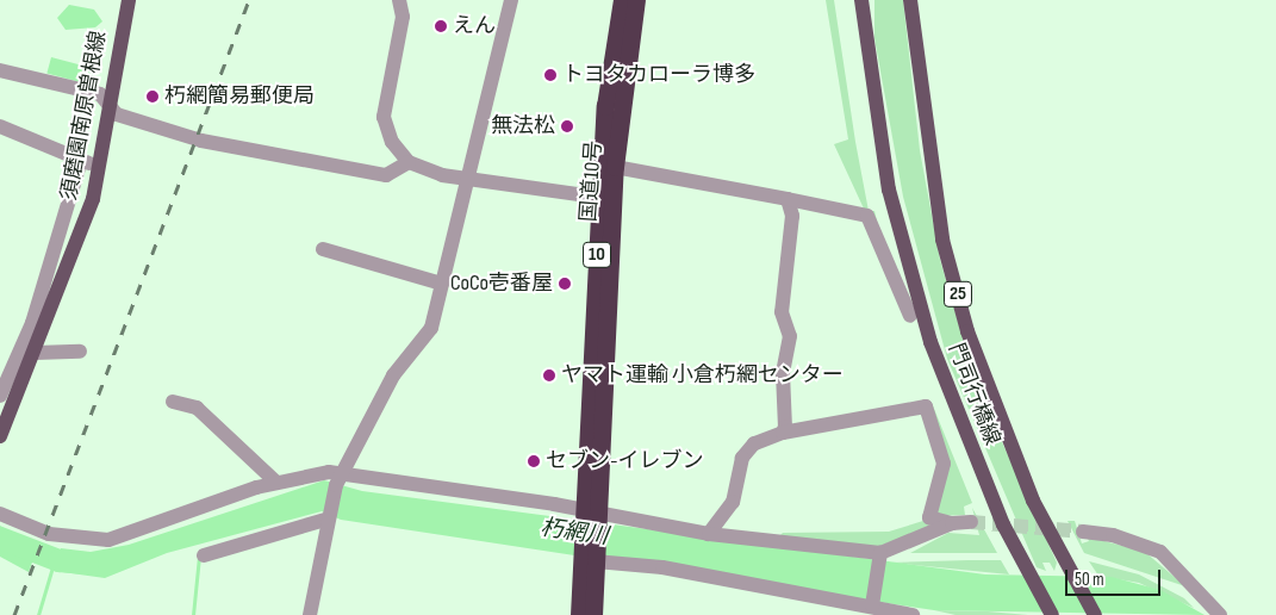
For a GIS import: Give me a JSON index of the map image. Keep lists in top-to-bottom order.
{
  "streets": {
    "highway": ["国道10号", "10"],
    "main road": ["須磨園南原曽根線", "25", "門司行橋線"]
  },
  "water": ["朽網川"],
  "places": [
    "えん",
    "トヨタカローラ博多",
    "朽網簡易郵便局",
    "無法松",
    "CoCo壱番屋",
    "ヤマト運輸 小倉朽網センター",
    "セブン-イレブン"
  ],
  "scale_bar": "50 m"
}
